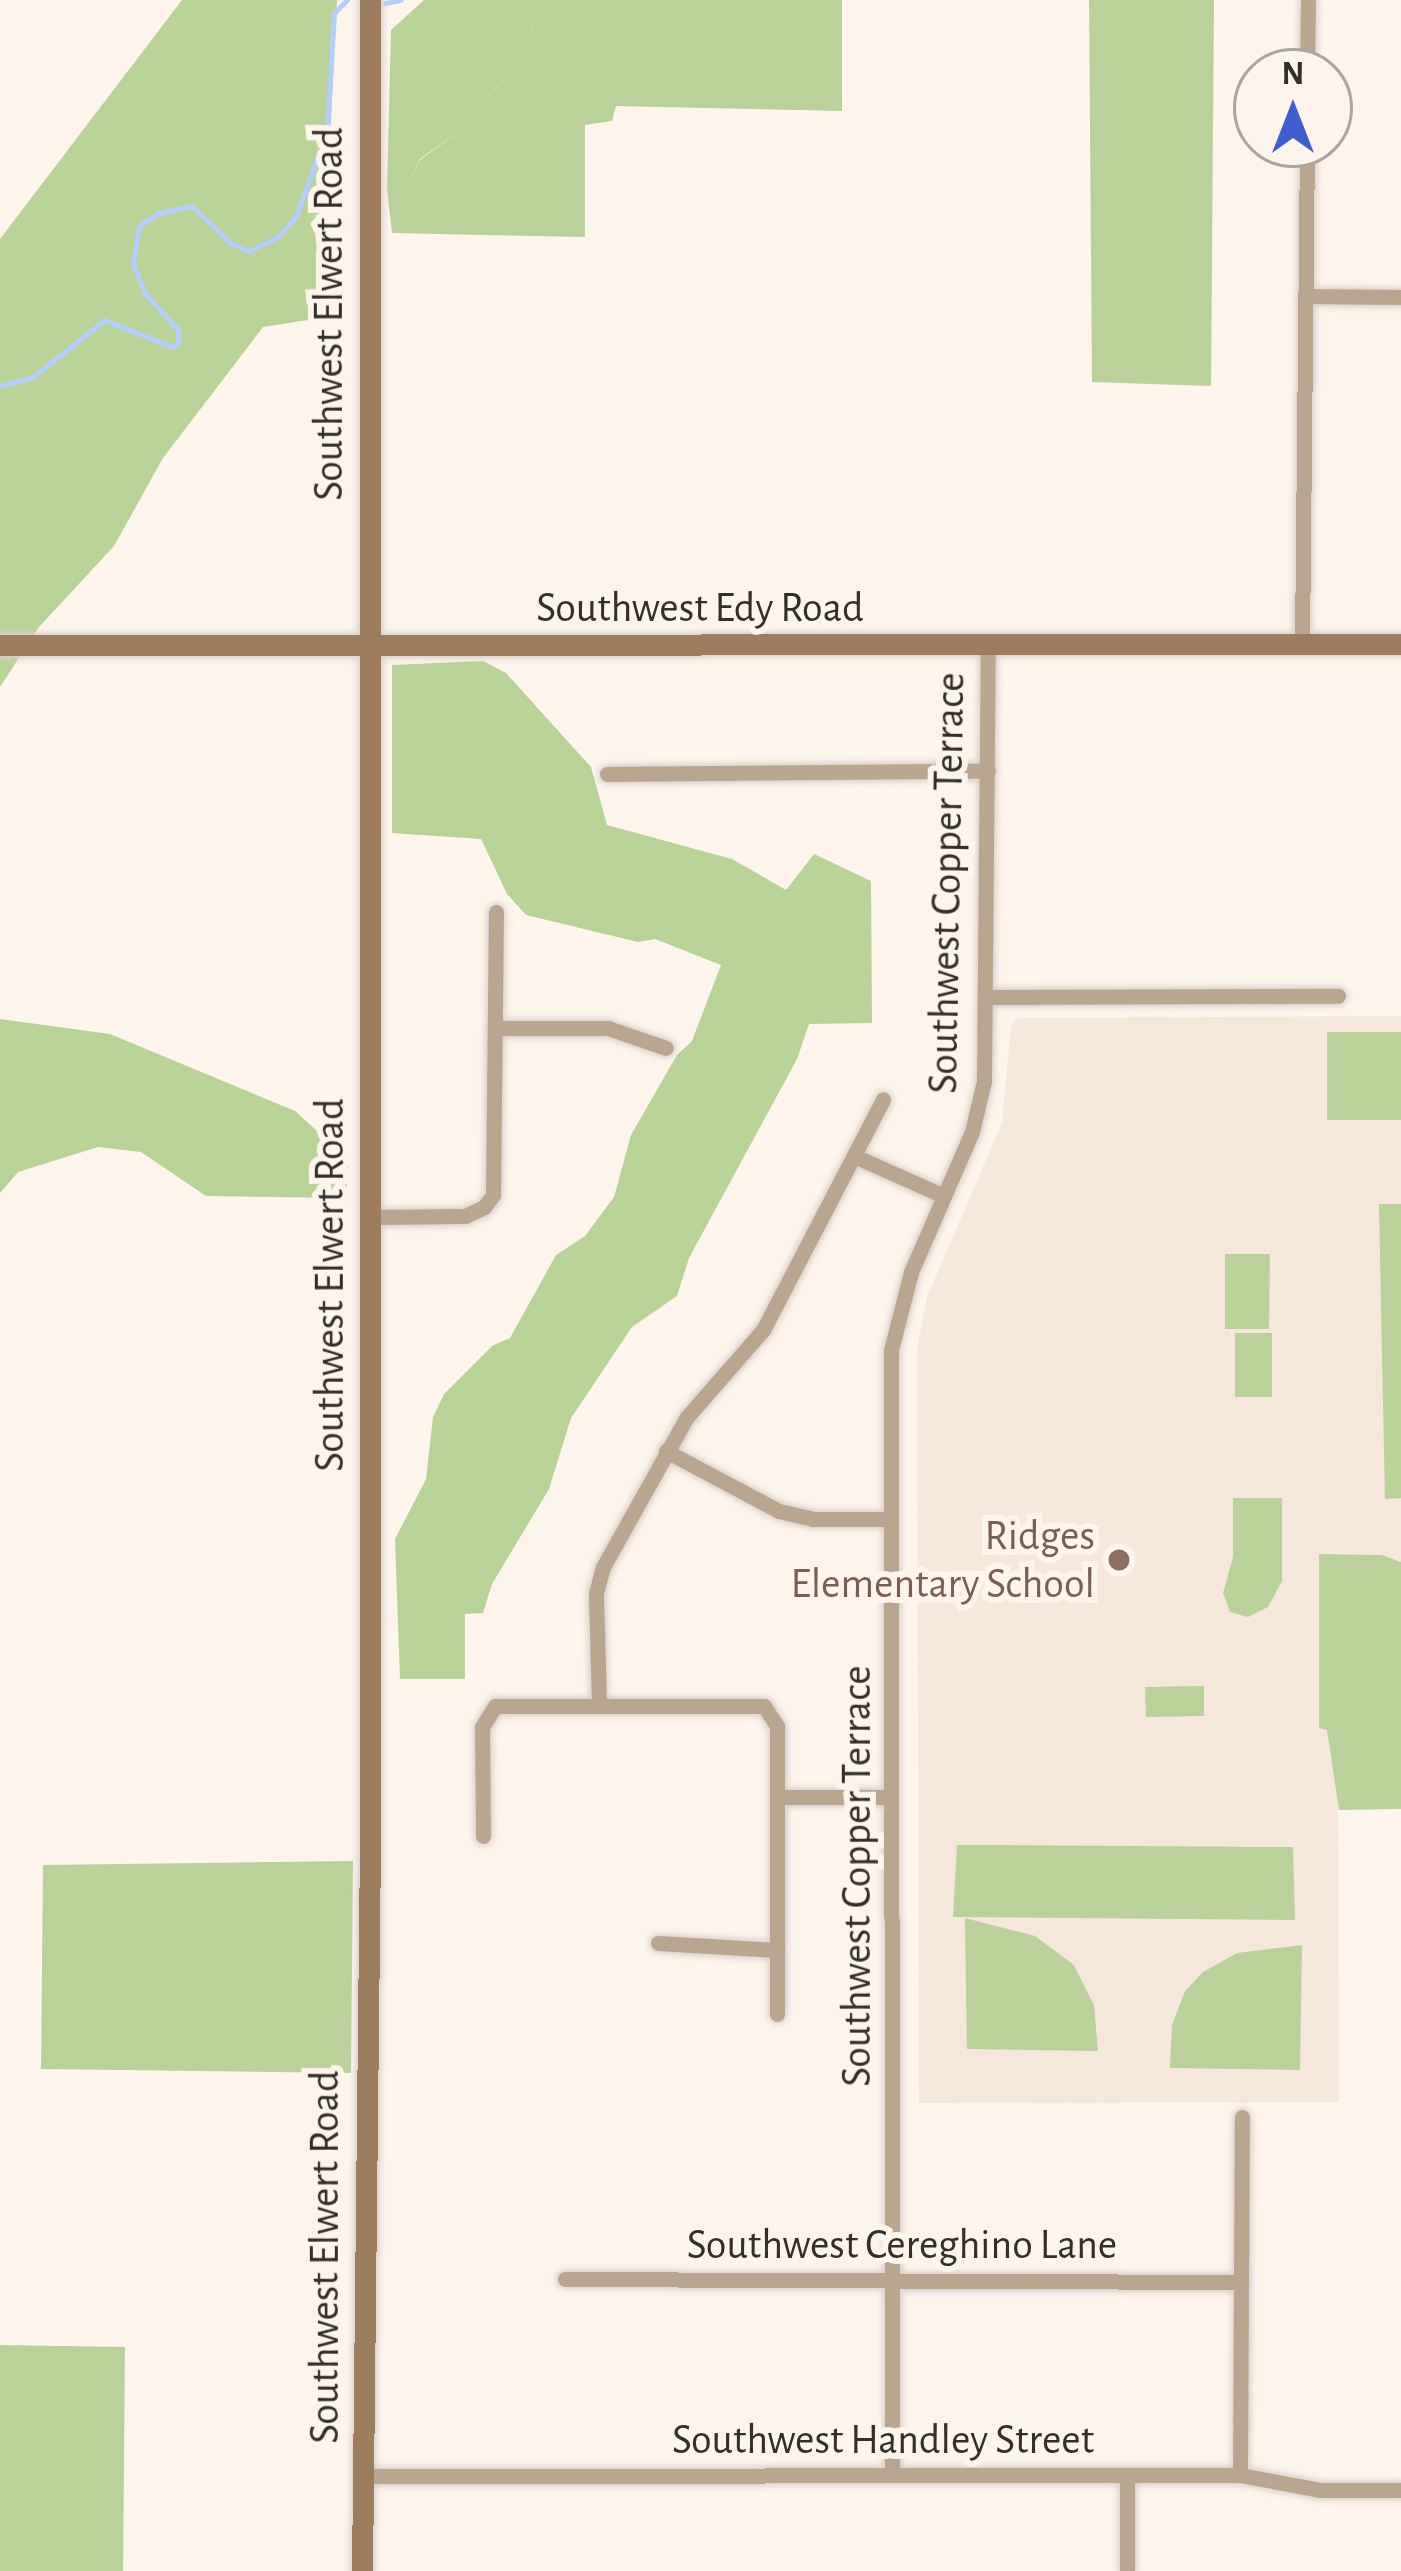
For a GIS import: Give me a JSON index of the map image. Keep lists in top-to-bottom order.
{
  "streets": {
    "main road": ["Southwest Elwert Road", "Southwest Edy Road"],
    "street": ["Southwest Copper Terrace", "Southwest Cereghino Lane", "Southwest Handley Street"]
  },
  "crossings": [
    ["Southwest Elwert Road", "Southwest Edy Road"],
    ["Southwest Elwert Road", "Southwest Handley Street"],
    ["Southwest Edy Road", "Southwest Copper Terrace"],
    ["Southwest Copper Terrace", "Southwest Cereghino Lane"],
    ["Southwest Copper Terrace", "Southwest Handley Street"]
  ],
  "places": ["Ridges Elementary School"],
  "north": "top"
}
